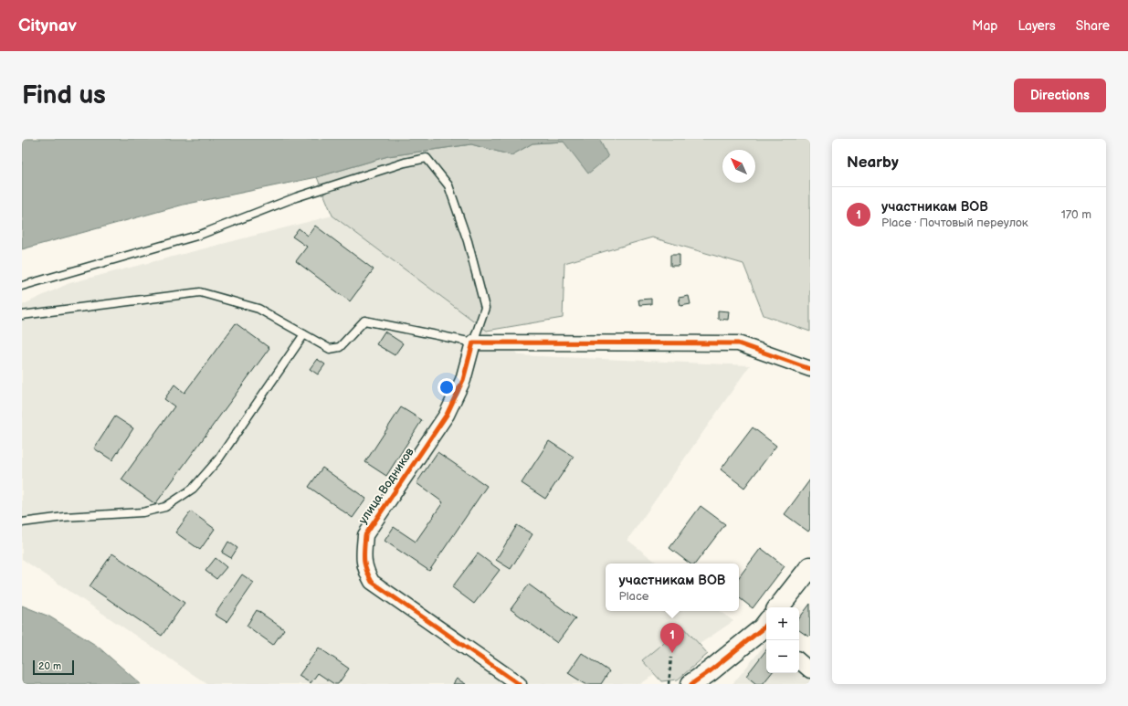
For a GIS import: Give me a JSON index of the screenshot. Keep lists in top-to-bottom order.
{
  "streets": {
    "street": ["улица Водников"]
  },
  "scale_bar": "20 m",
  "north": "top left",
  "page": {
    "header": "Citynav",
    "nav": ["Map", "Layers", "Share"],
    "buttons": "Directions",
    "title": "Find us",
    "heading": "Nearby",
    "list": [
      {
        "mark": "1",
        "name": "участникам ВОВ",
        "note": "Place · Почтовый переулок",
        "value": "170 m"
      }
    ],
    "popup": ["участникам ВОВ", "Place"],
    "map_buttons": ["+", "−"],
    "pins": "1",
    "scale": "20 m"
  }
}
